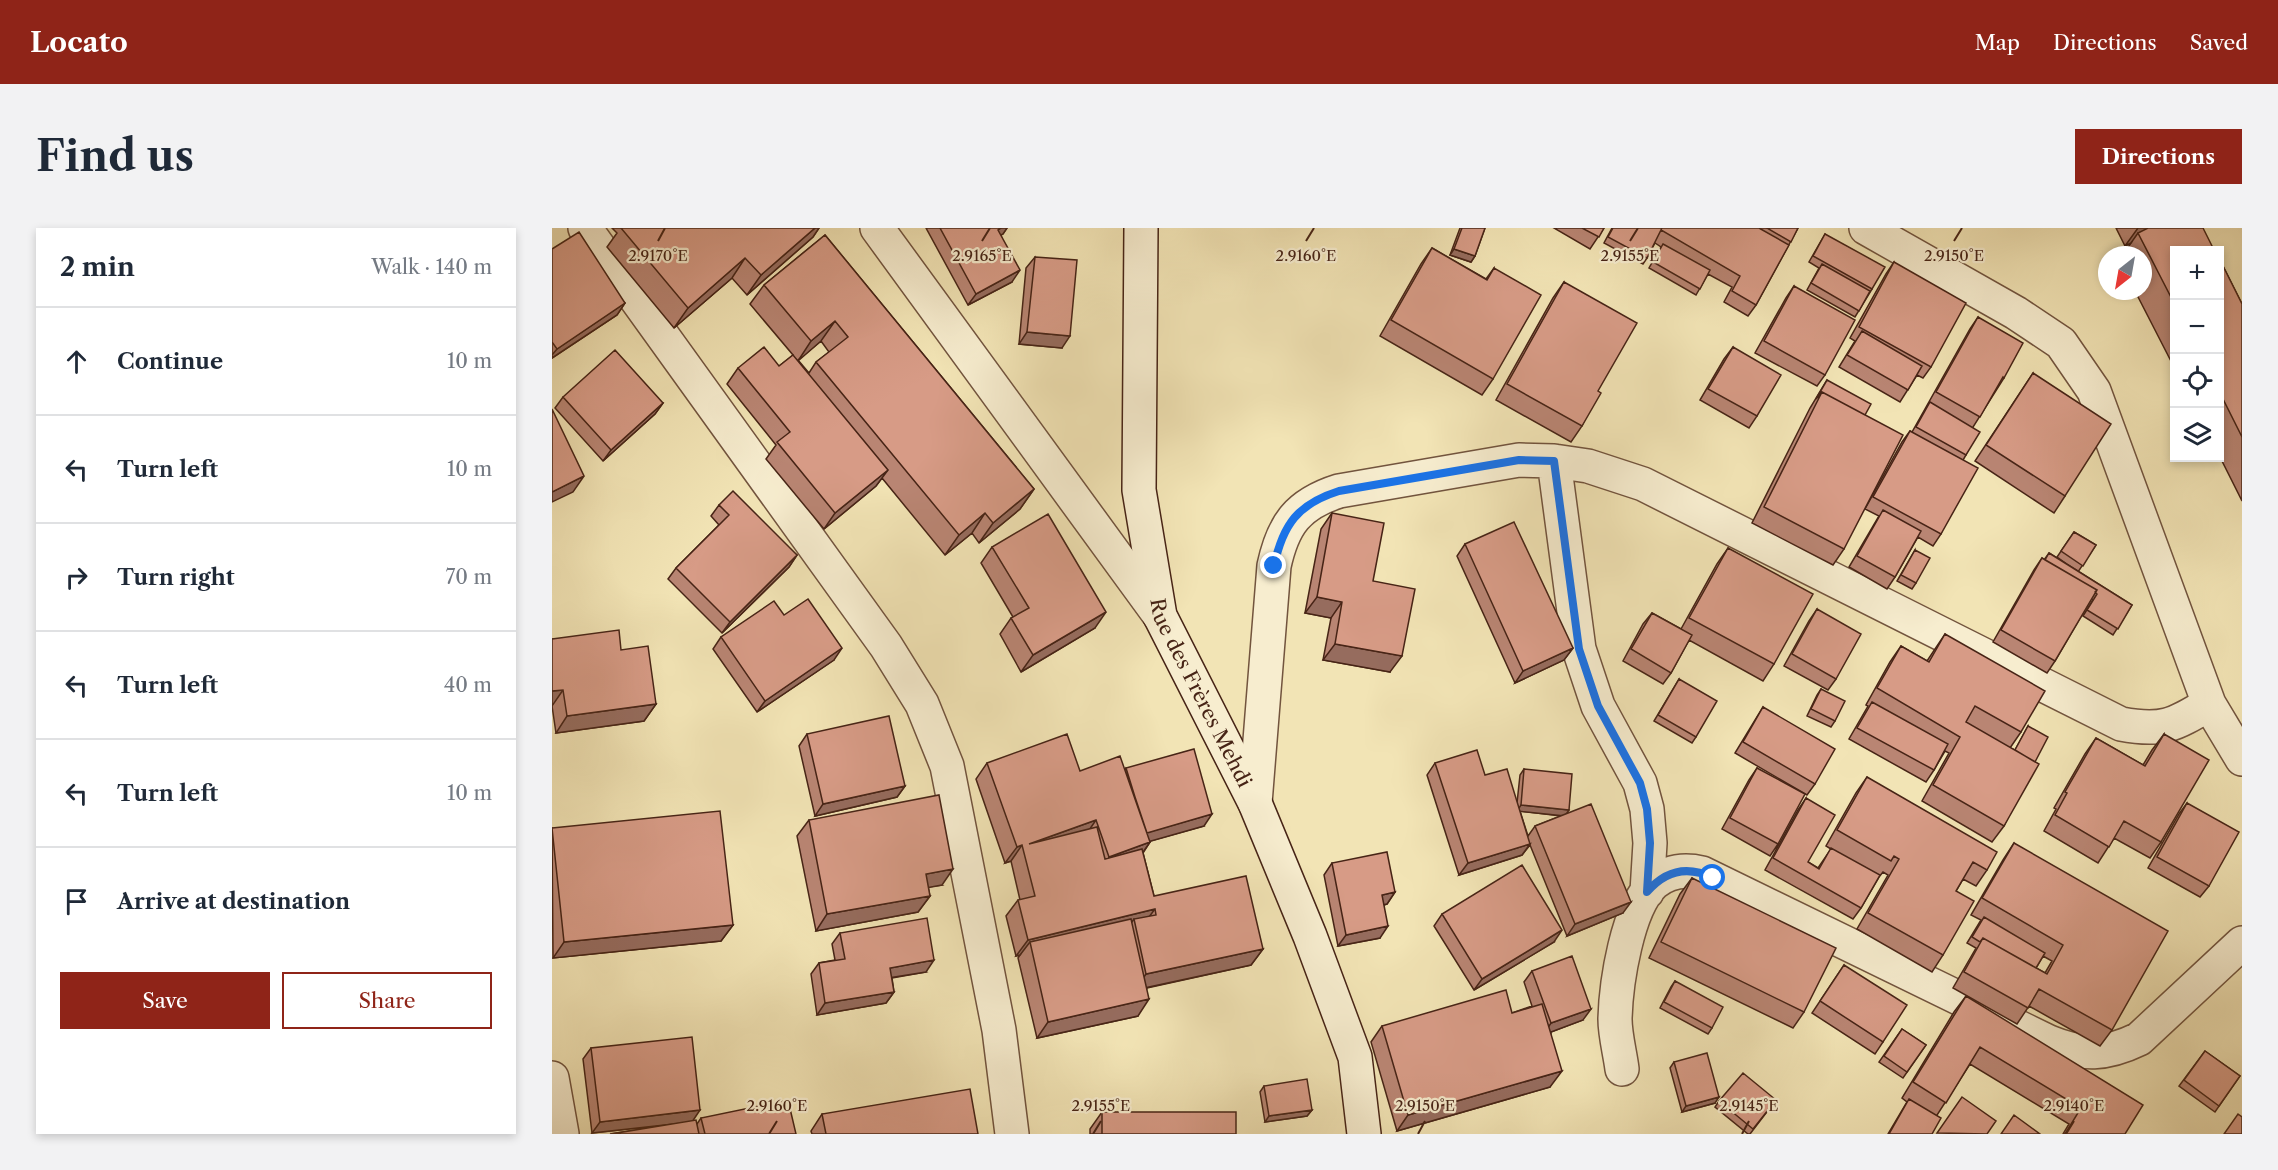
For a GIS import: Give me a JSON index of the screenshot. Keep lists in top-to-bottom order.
{
  "streets": {
    "street": ["Rue des Frères Mehdi"]
  },
  "north": "bottom left",
  "page": {
    "header": "Locato",
    "nav": ["Map", "Directions", "Saved"],
    "buttons": [
      "Directions",
      ["Save", "Share"]
    ],
    "title": "Find us",
    "heading": ["2 min", "Walk · 140 m"],
    "map_buttons": ["+", "−"],
    "list": [
      ["Continue", "10 m"],
      ["Turn left", "10 m"],
      ["Turn right", "70 m"],
      ["Turn left", "40 m"],
      ["Turn left", "10 m"],
      "Arrive at destination"
    ]
  },
  "coordinates": [
    "2.9155°E",
    "2.9170°E",
    "2.9165°E",
    "2.9160°E",
    "2.9150°E",
    "2.9145°E",
    "2.9140°E"
  ]
}
